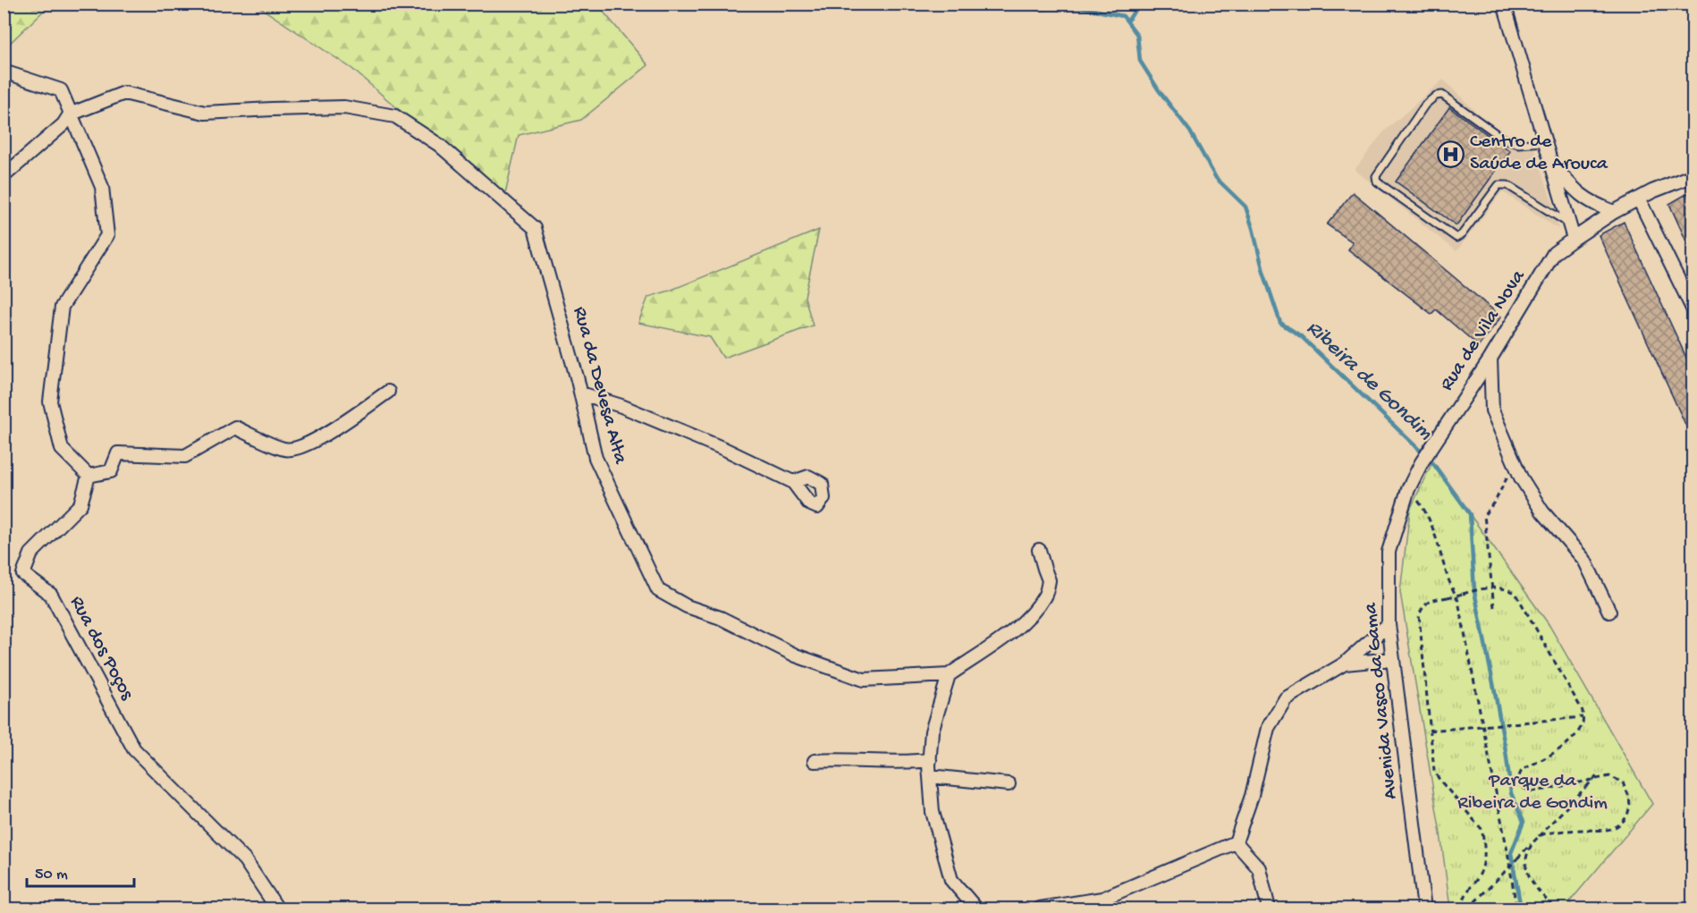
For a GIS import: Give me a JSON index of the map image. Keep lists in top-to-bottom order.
{
  "streets": {
    "street": [
      "Rua de Vila Nova",
      "Rua da Devesa Alta",
      "Rua dos Poços",
      "Avenida Vasco da Gama"
    ]
  },
  "crossings": [
    ["Rua de Vila Nova", "Avenida Vasco da Gama"]
  ],
  "water": ["Ribeira de Gondim"],
  "parks": ["Parque da Ribeira de Gondim"],
  "places": {
    "hospital": ["Centro de Saúde de Arouca"]
  },
  "scale_bar": "50 m"
}
